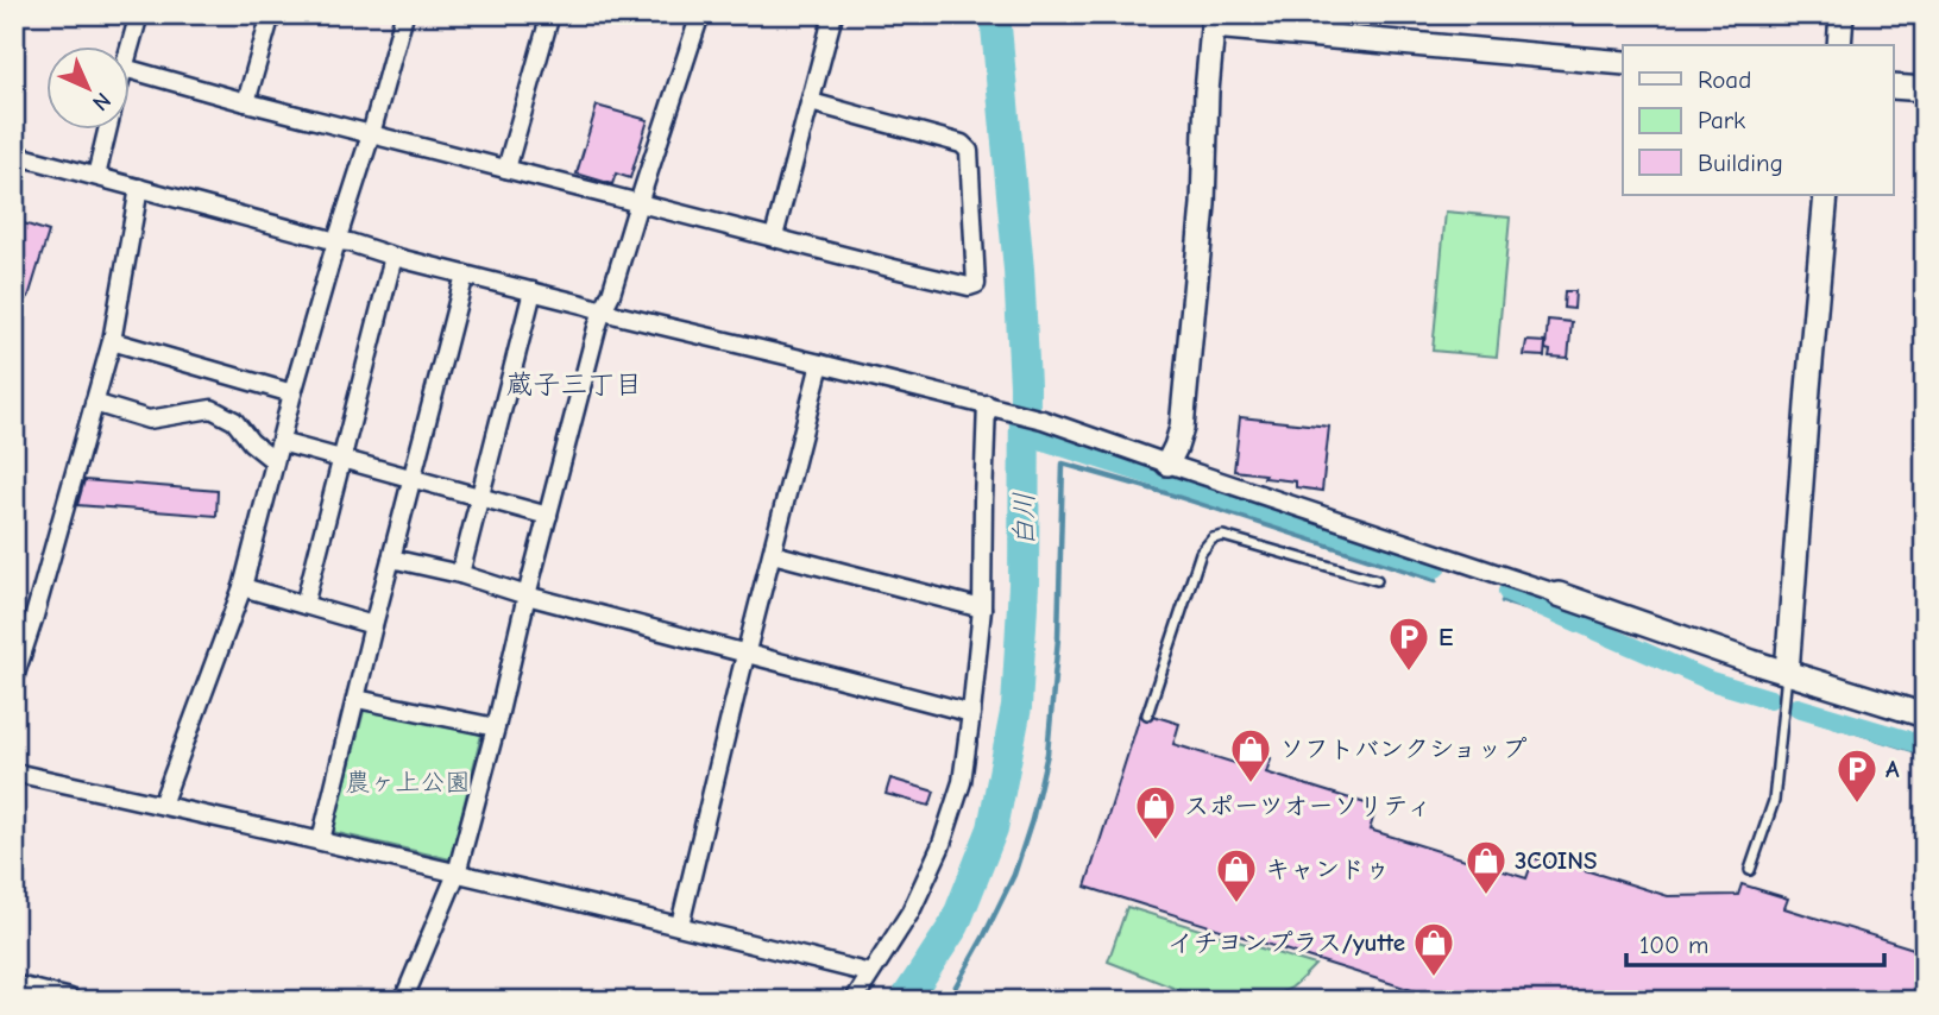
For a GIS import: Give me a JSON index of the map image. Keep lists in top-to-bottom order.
{
  "districts": ["蔵子三丁目"],
  "water": ["白川"],
  "parks": ["農ヶ上公園"],
  "places": {
    "parking": ["E", "A"],
    "shop": [
      "ソフトバンクショップ",
      "スポーツオーソリティ",
      "3COINS",
      "キャンドゥ",
      "イチヨンプラス/yutte"
    ]
  },
  "legend": ["Road", "Park", "Building"],
  "scale_bar": "100 m",
  "north": "bottom right"
}
